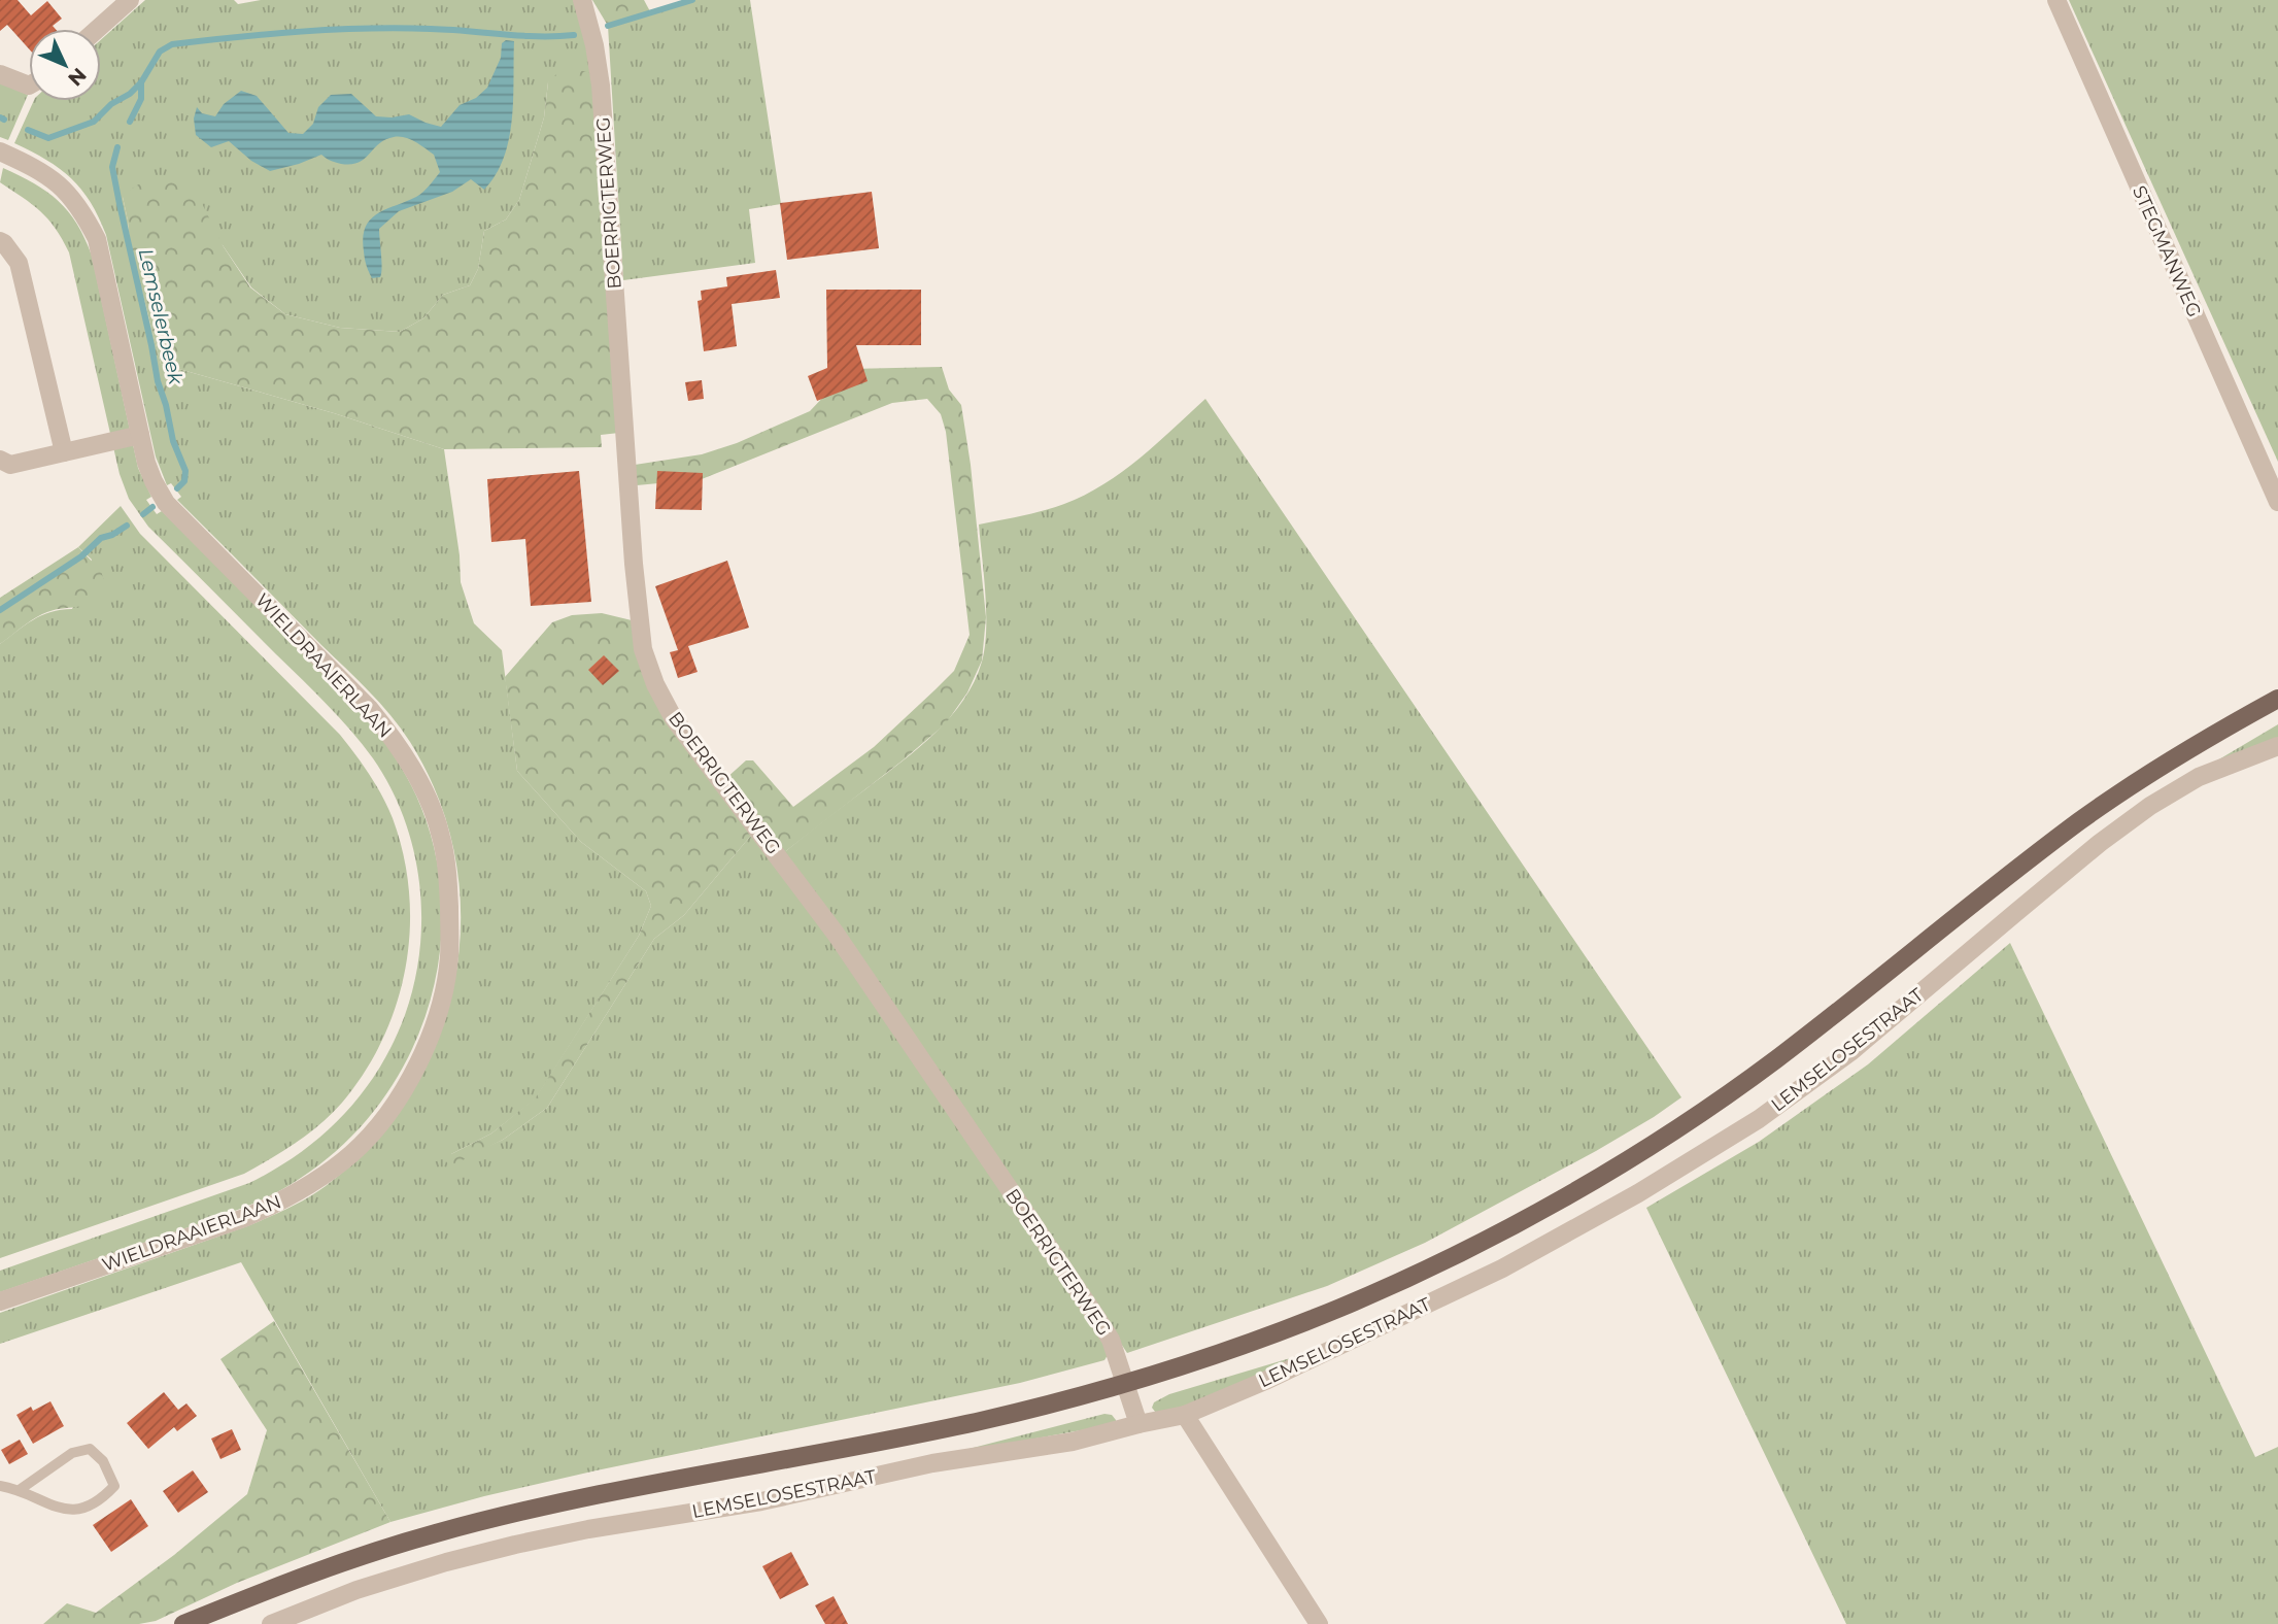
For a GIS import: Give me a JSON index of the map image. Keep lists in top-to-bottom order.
{
  "streets": {
    "street": [
      "BOERRIGTERWEG",
      "STEGMANWEG",
      "WIELDRAAIERLAAN",
      "LEMSELOSESTRAAT"
    ]
  },
  "crossings": [
    ["BOERRIGTERWEG", "LEMSELOSESTRAAT"]
  ],
  "water": ["Lemselerbeek"],
  "north": "bottom right"
}
